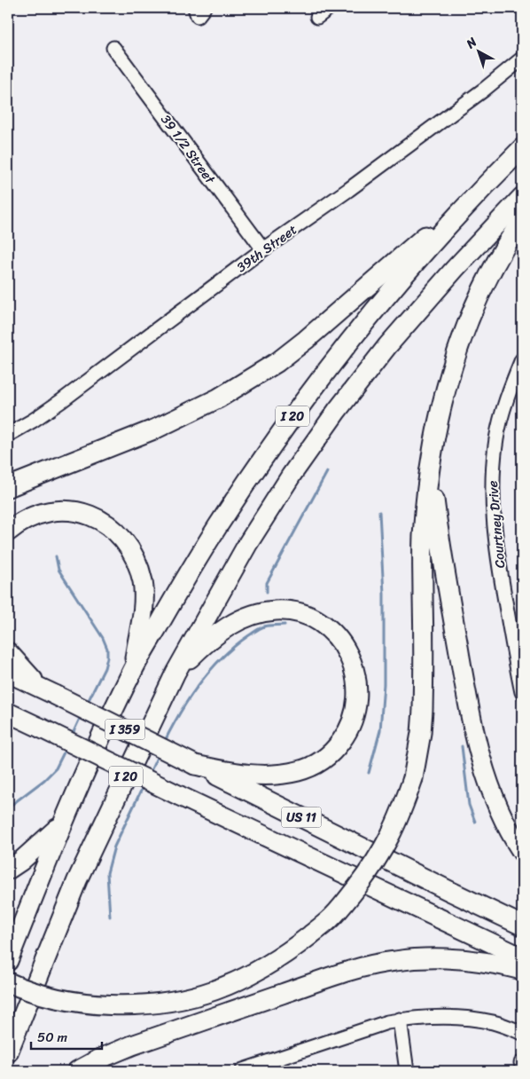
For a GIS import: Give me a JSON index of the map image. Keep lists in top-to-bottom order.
{
  "streets": {
    "highway": ["I 20", "I 359", "US 11"],
    "street": ["39 1/2 Street", "39th Street", "Courtney Drive"]
  },
  "crossings": [
    ["39 1/2 Street", "39th Street"],
    ["I 359", "US 11"]
  ],
  "scale_bar": "50 m",
  "north": "top left"
}
